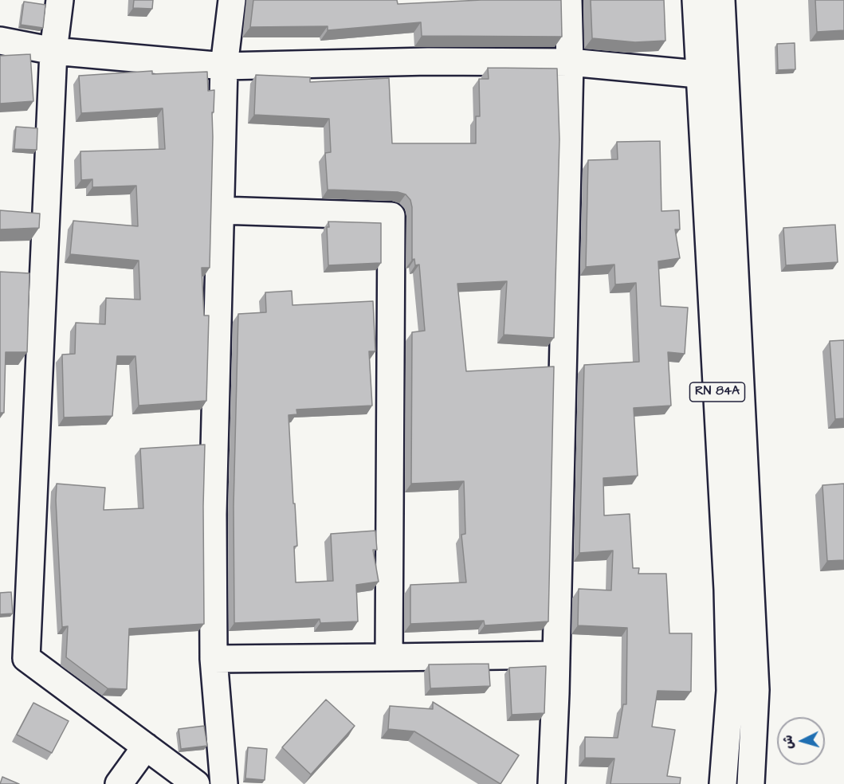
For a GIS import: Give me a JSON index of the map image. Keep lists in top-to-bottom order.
{
  "streets": {
    "street": ["RN 84A"]
  },
  "north": "left"
}
